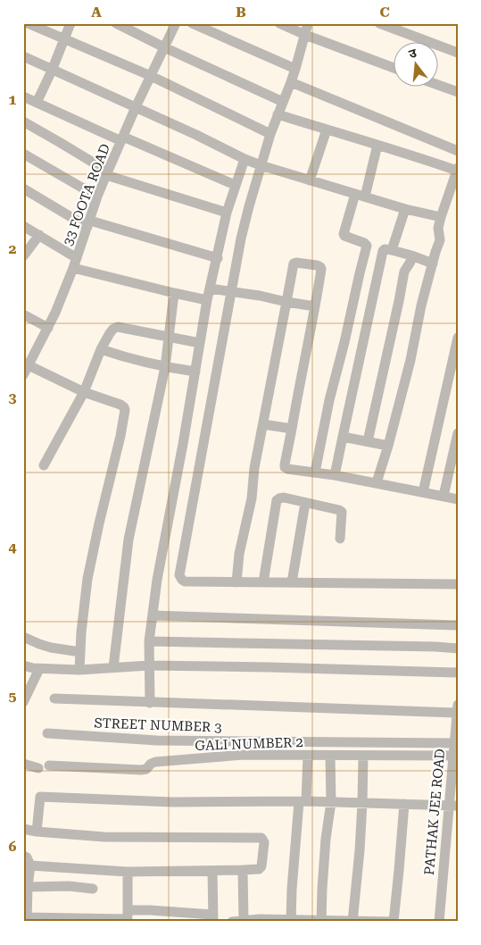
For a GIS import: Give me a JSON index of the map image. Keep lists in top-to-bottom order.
{
  "streets": {
    "street": [
      "33 FOOTA ROAD",
      "STREET NUMBER 3",
      "GALI NUMBER 2",
      "PATHAK JEE ROAD"
    ]
  },
  "crossings": [
    ["STREET NUMBER 3", "PATHAK JEE ROAD"],
    ["GALI NUMBER 2", "PATHAK JEE ROAD"]
  ],
  "north": "top",
  "grid": {
    "columns": ["A", "B", "C"],
    "rows": [
      "1",
      "2",
      "3",
      "4",
      "5",
      "6"
    ]
  }
}
